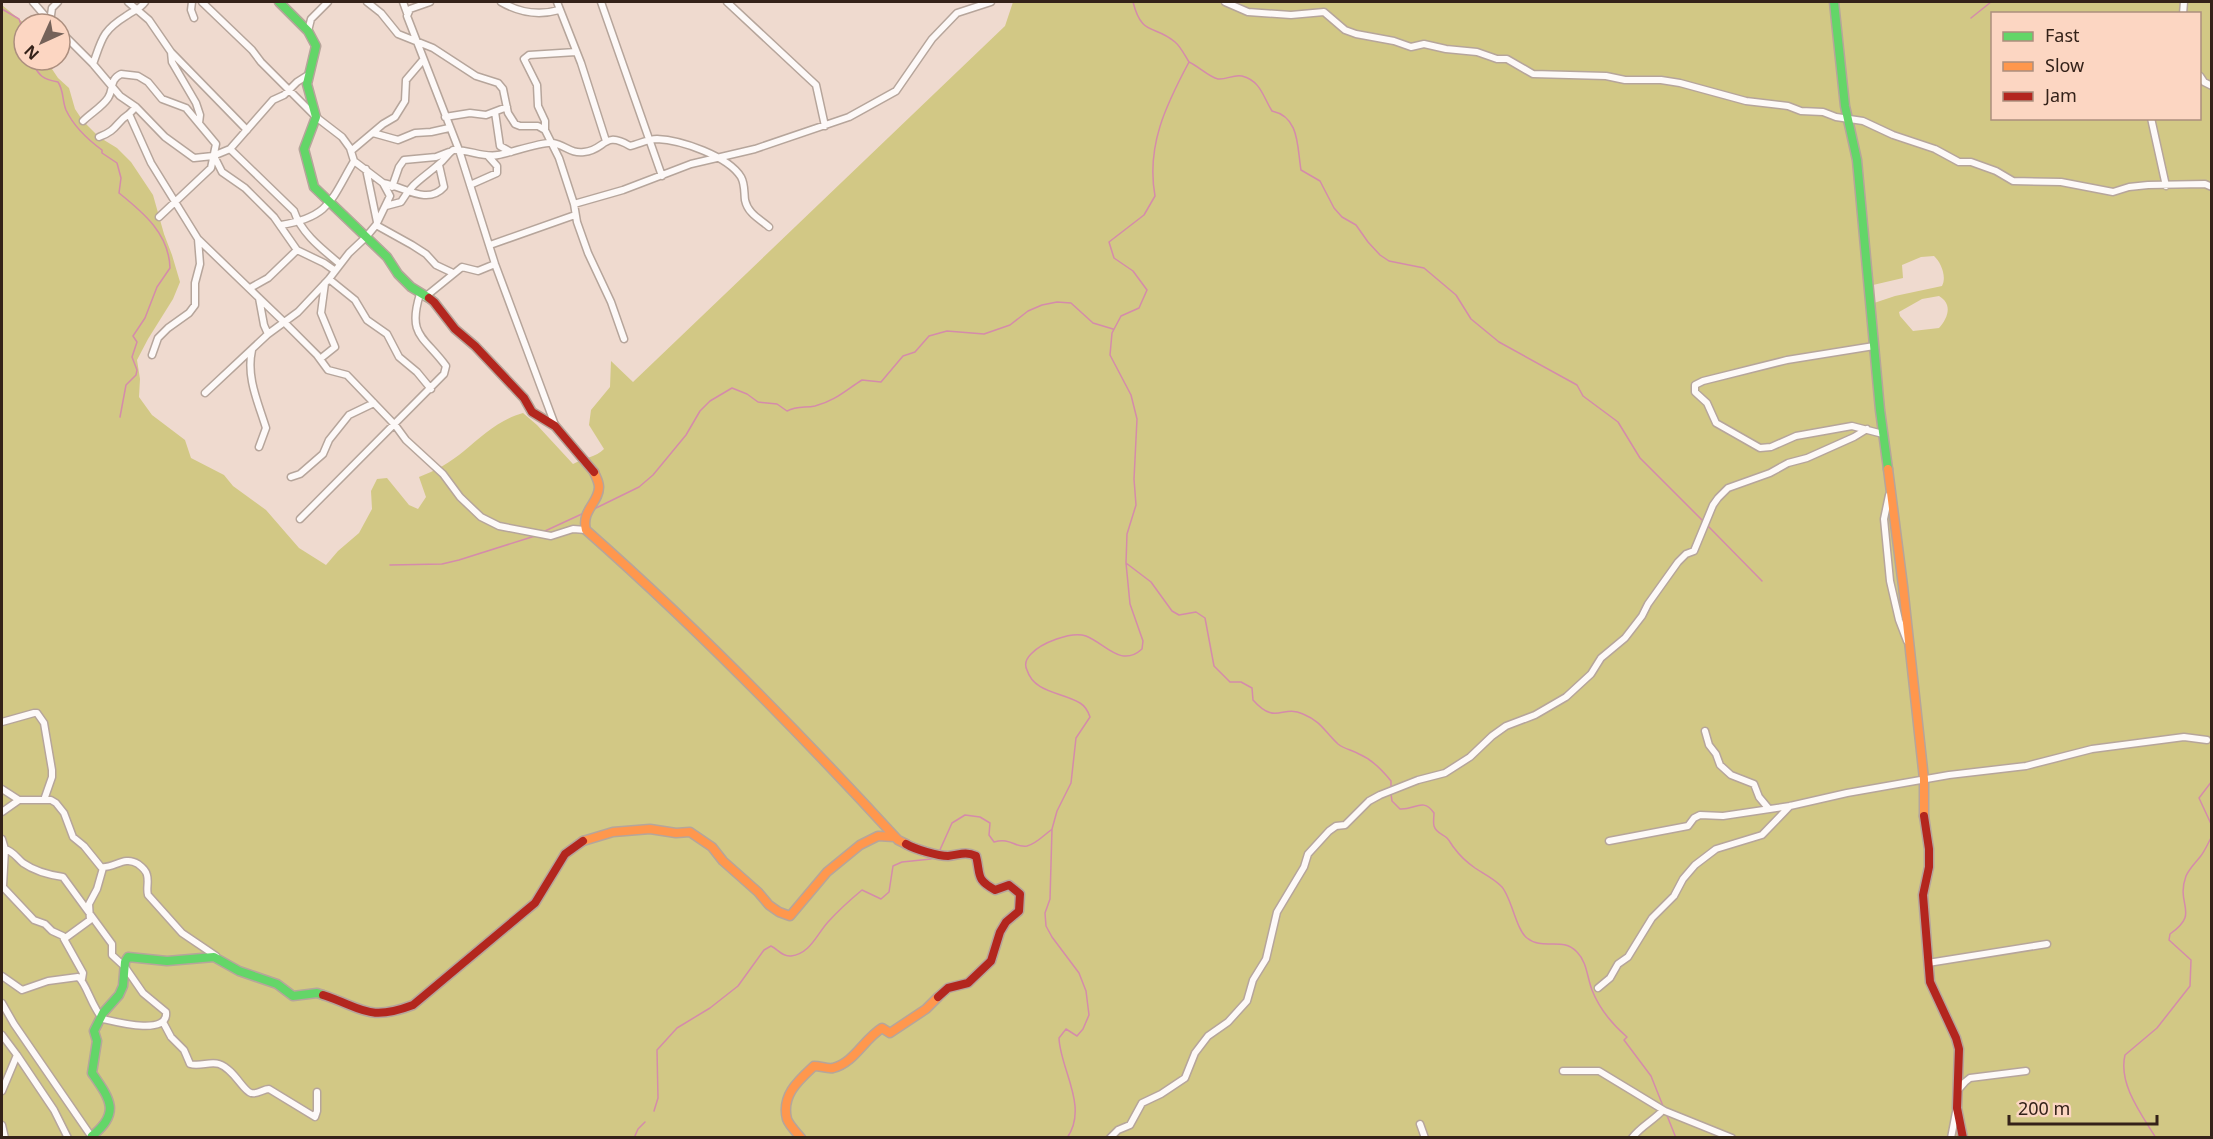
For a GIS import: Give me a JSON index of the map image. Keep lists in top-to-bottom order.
{
  "legend": ["Fast", "Slow", "Jam"],
  "scale_bar": "200 m",
  "north": "bottom left"
}
